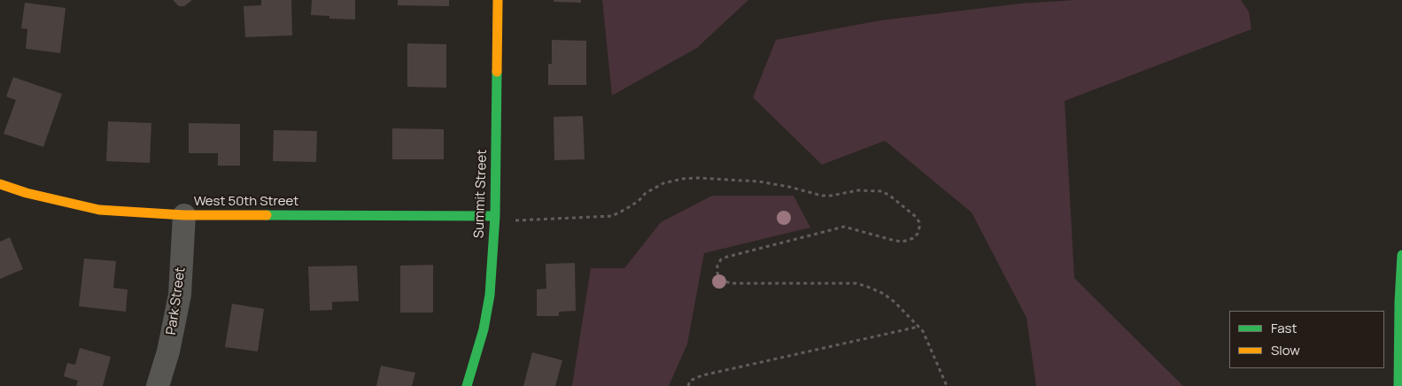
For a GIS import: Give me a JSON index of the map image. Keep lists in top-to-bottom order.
{
  "streets": {
    "street": ["Summit Street", "West 50th Street", "Park Street"]
  },
  "crossings": [
    ["Summit Street", "West 50th Street"],
    ["West 50th Street", "Park Street"]
  ],
  "legend": ["Fast", "Slow"]
}
